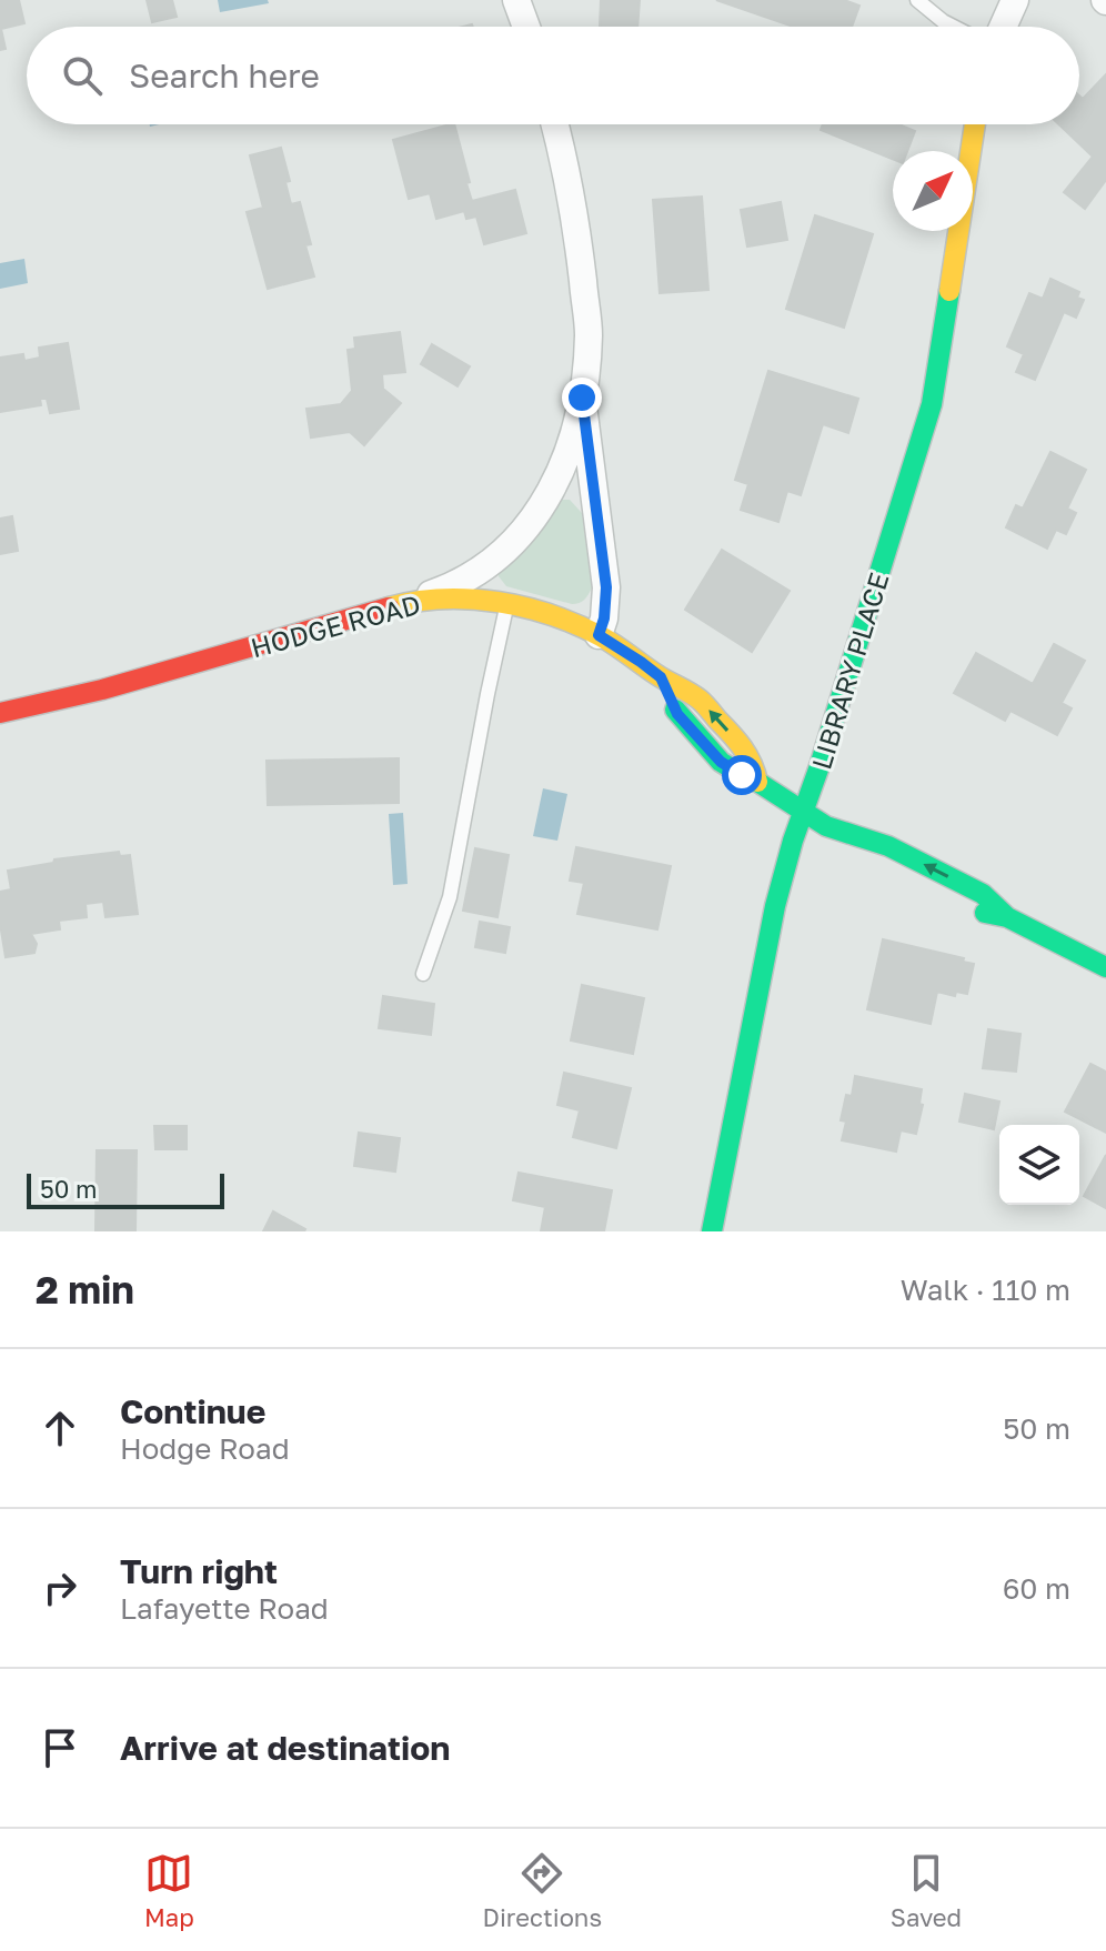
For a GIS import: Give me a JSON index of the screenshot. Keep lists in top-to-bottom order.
{
  "streets": {
    "street": ["HODGE ROAD", "LIBRARY PLACE"]
  },
  "crossings": [
    ["HODGE ROAD", "LIBRARY PLACE"]
  ],
  "scale_bar": "50 m",
  "north": "top right",
  "page": {
    "search": "Search here",
    "scale": "50 m",
    "heading": ["2 min", "Walk · 110 m"],
    "list": [
      ["Continue", "Hodge Road", "50 m"],
      ["Turn right", "Lafayette Road", "60 m"],
      "Arrive at destination"
    ],
    "nav": ["Map", "Directions", "Saved"]
  }
}
